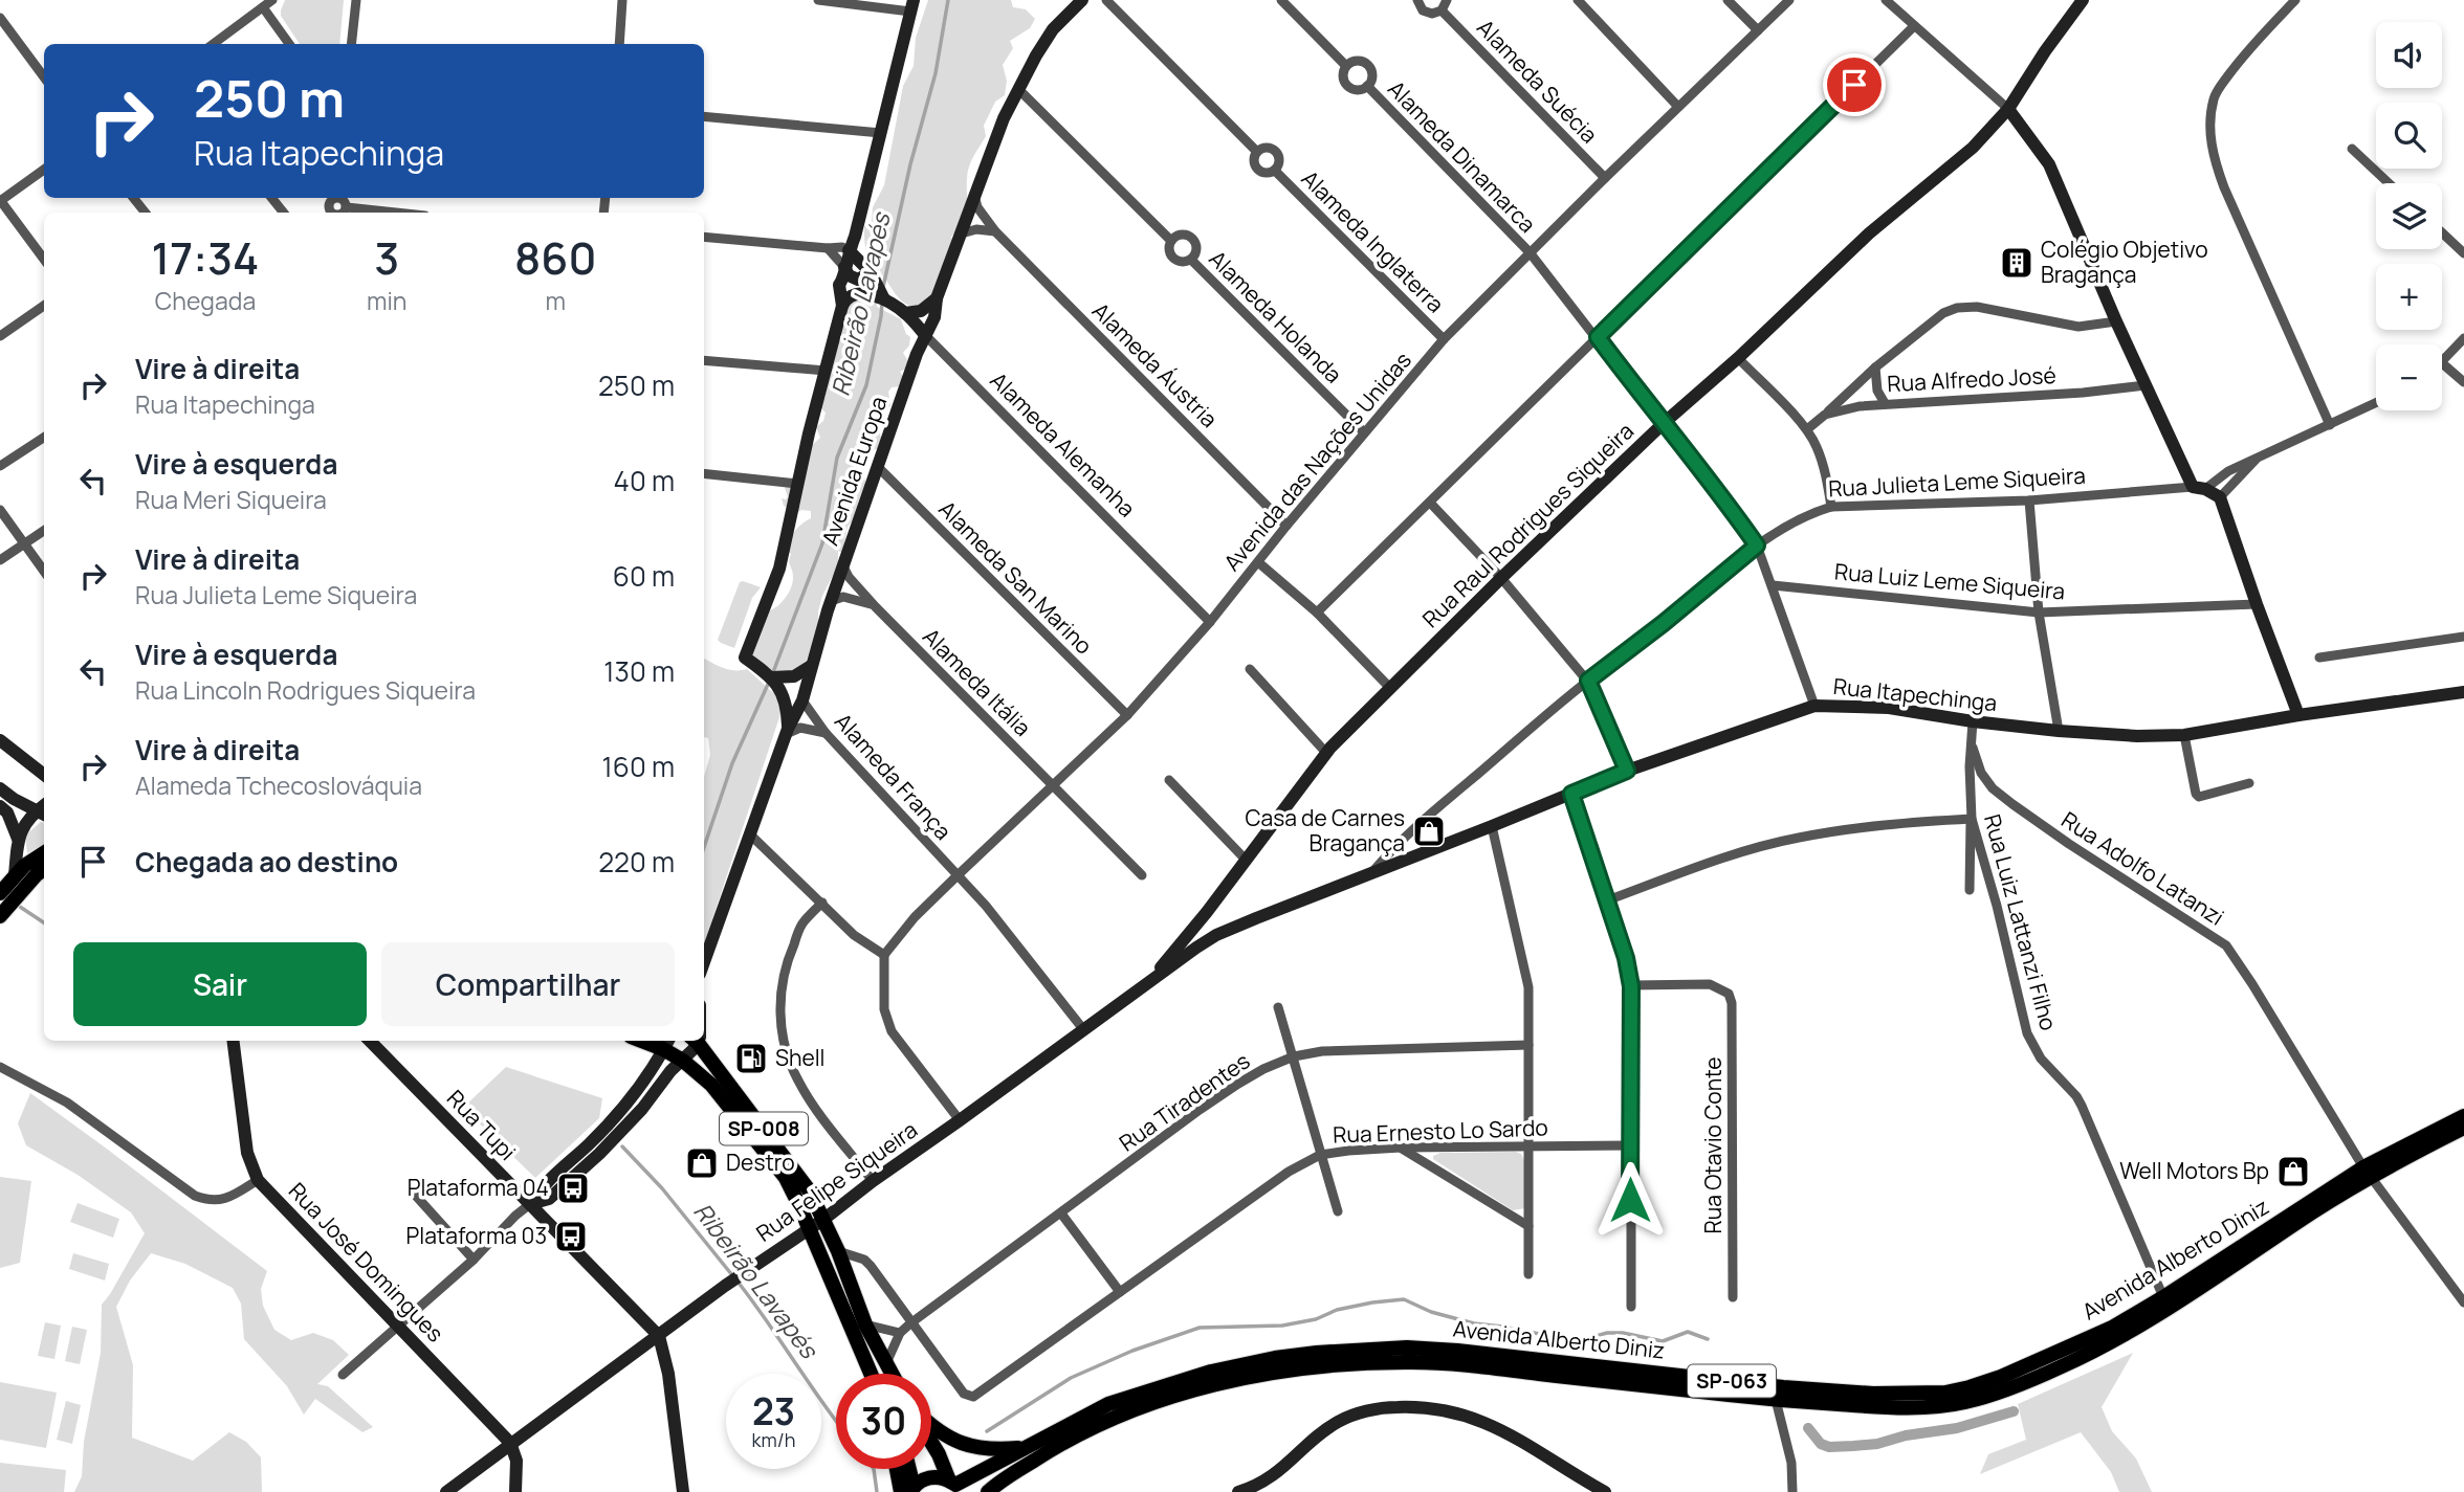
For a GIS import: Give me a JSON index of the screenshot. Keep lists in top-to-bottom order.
{
  "streets": {
    "main road": ["SP-008", "Avenida Alberto Diniz", "SP-063"],
    "street": [
      "Alameda Suécia",
      "Alameda Dinamarca",
      "Alameda Inglaterra",
      "Alameda Holanda",
      "Alameda Áustria",
      "Rua Alfredo José",
      "Alameda Alemanha",
      "Avenida das Nações Unidas",
      "Avenida Europa",
      "Rua Julieta Leme Siqueira",
      "Rua Raul Rodrigues Siqueira",
      "Alameda San Marino",
      "Rua Luiz Leme Siqueira",
      "Alameda Itália",
      "Rua Itapechinga",
      "Alameda França",
      "Rua Adolfo Latanzi",
      "Rua Luiz Lattanzi Filho",
      "Rua Tiradentes",
      "Rua Tupi",
      "Rua Ernesto Lo Sardo",
      "Rua Otavio Conte",
      "Rua Felipe Siqueira",
      "Rua José Domingues"
    ]
  },
  "crossings": [
    ["Alameda Suécia", "Avenida das Nações Unidas"],
    ["Alameda Dinamarca", "Avenida das Nações Unidas"],
    ["Alameda Dinamarca", "Rua Julieta Leme Siqueira"],
    ["Alameda Dinamarca", "Rua Raul Rodrigues Siqueira"],
    ["Alameda Dinamarca", "Rua Luiz Leme Siqueira"],
    ["Alameda Dinamarca", "Rua Itapechinga"],
    ["Alameda Inglaterra", "Avenida das Nações Unidas"],
    ["Alameda Holanda", "Avenida das Nações Unidas"],
    ["Alameda Holanda", "Avenida Europa"],
    ["Alameda Áustria", "Avenida das Nações Unidas"],
    ["Alameda Áustria", "Avenida Europa"],
    ["Alameda Alemanha", "Avenida das Nações Unidas"],
    ["Alameda Alemanha", "Avenida Europa"],
    ["Avenida das Nações Unidas", "Alameda San Marino"],
    ["Avenida das Nações Unidas", "Alameda Itália"],
    ["Avenida das Nações Unidas", "Alameda França"],
    ["Avenida Europa", "Alameda San Marino"],
    ["Avenida Europa", "Alameda Itália"],
    ["Avenida Europa", "Alameda França"],
    ["Rua Julieta Leme Siqueira", "Rua Itapechinga"],
    ["Rua Raul Rodrigues Siqueira", "Rua Itapechinga"],
    ["Rua Raul Rodrigues Siqueira", "Rua Felipe Siqueira"],
    ["Rua Itapechinga", "Rua Adolfo Latanzi"],
    ["Rua Itapechinga", "Rua Felipe Siqueira"],
    ["Alameda França", "Rua Felipe Siqueira"],
    ["Rua Adolfo Latanzi", "Rua Luiz Lattanzi Filho"],
    ["Rua Adolfo Latanzi", "Avenida Alberto Diniz"],
    ["Rua Luiz Lattanzi Filho", "Avenida Alberto Diniz"],
    ["Rua Tiradentes", "Rua Ernesto Lo Sardo"],
    ["Rua Tupi", "Rua Felipe Siqueira"],
    ["SP-008", "Rua Felipe Siqueira"],
    ["Rua Felipe Siqueira", "Rua José Domingues"],
    ["Avenida Alberto Diniz", "SP-063"]
  ],
  "water": ["Ribeirão Lavapés"],
  "places": {
    "building": ["Colégio Objetivo Bragança"],
    "shop": ["Casa de Carnes Bragança", "Destro", "Well Motors Bp"],
    "fuel station": ["Shell"],
    "bus stop": ["Plataforma 04", "Plataforma 03"]
  },
  "page": {
    "map_buttons": ["+", "−"],
    "turn": ["250 m", "Rua Itapechinga"],
    "eta": [
      "17:34",
      "Chegada",
      "3",
      "min",
      "860",
      "m"
    ],
    "list": [
      {
        "name": "Vire à direita",
        "note": "Rua Itapechinga",
        "value": "250 m"
      },
      {
        "name": "Vire à esquerda",
        "note": "Rua Meri Siqueira",
        "value": "40 m"
      },
      {
        "name": "Vire à direita",
        "note": "Rua Julieta Leme Siqueira",
        "value": "60 m"
      },
      {
        "name": "Vire à esquerda",
        "note": "Rua Lincoln Rodrigues Siqueira",
        "value": "130 m"
      },
      {
        "name": "Vire à direita",
        "note": "Alameda Tchecoslováquia",
        "value": "160 m"
      },
      {
        "name": "Chegada ao destino",
        "value": "220 m"
      }
    ],
    "buttons": ["Sair", "Compartilhar"],
    "speed": "23 km/h",
    "limit": "30"
  }
}
